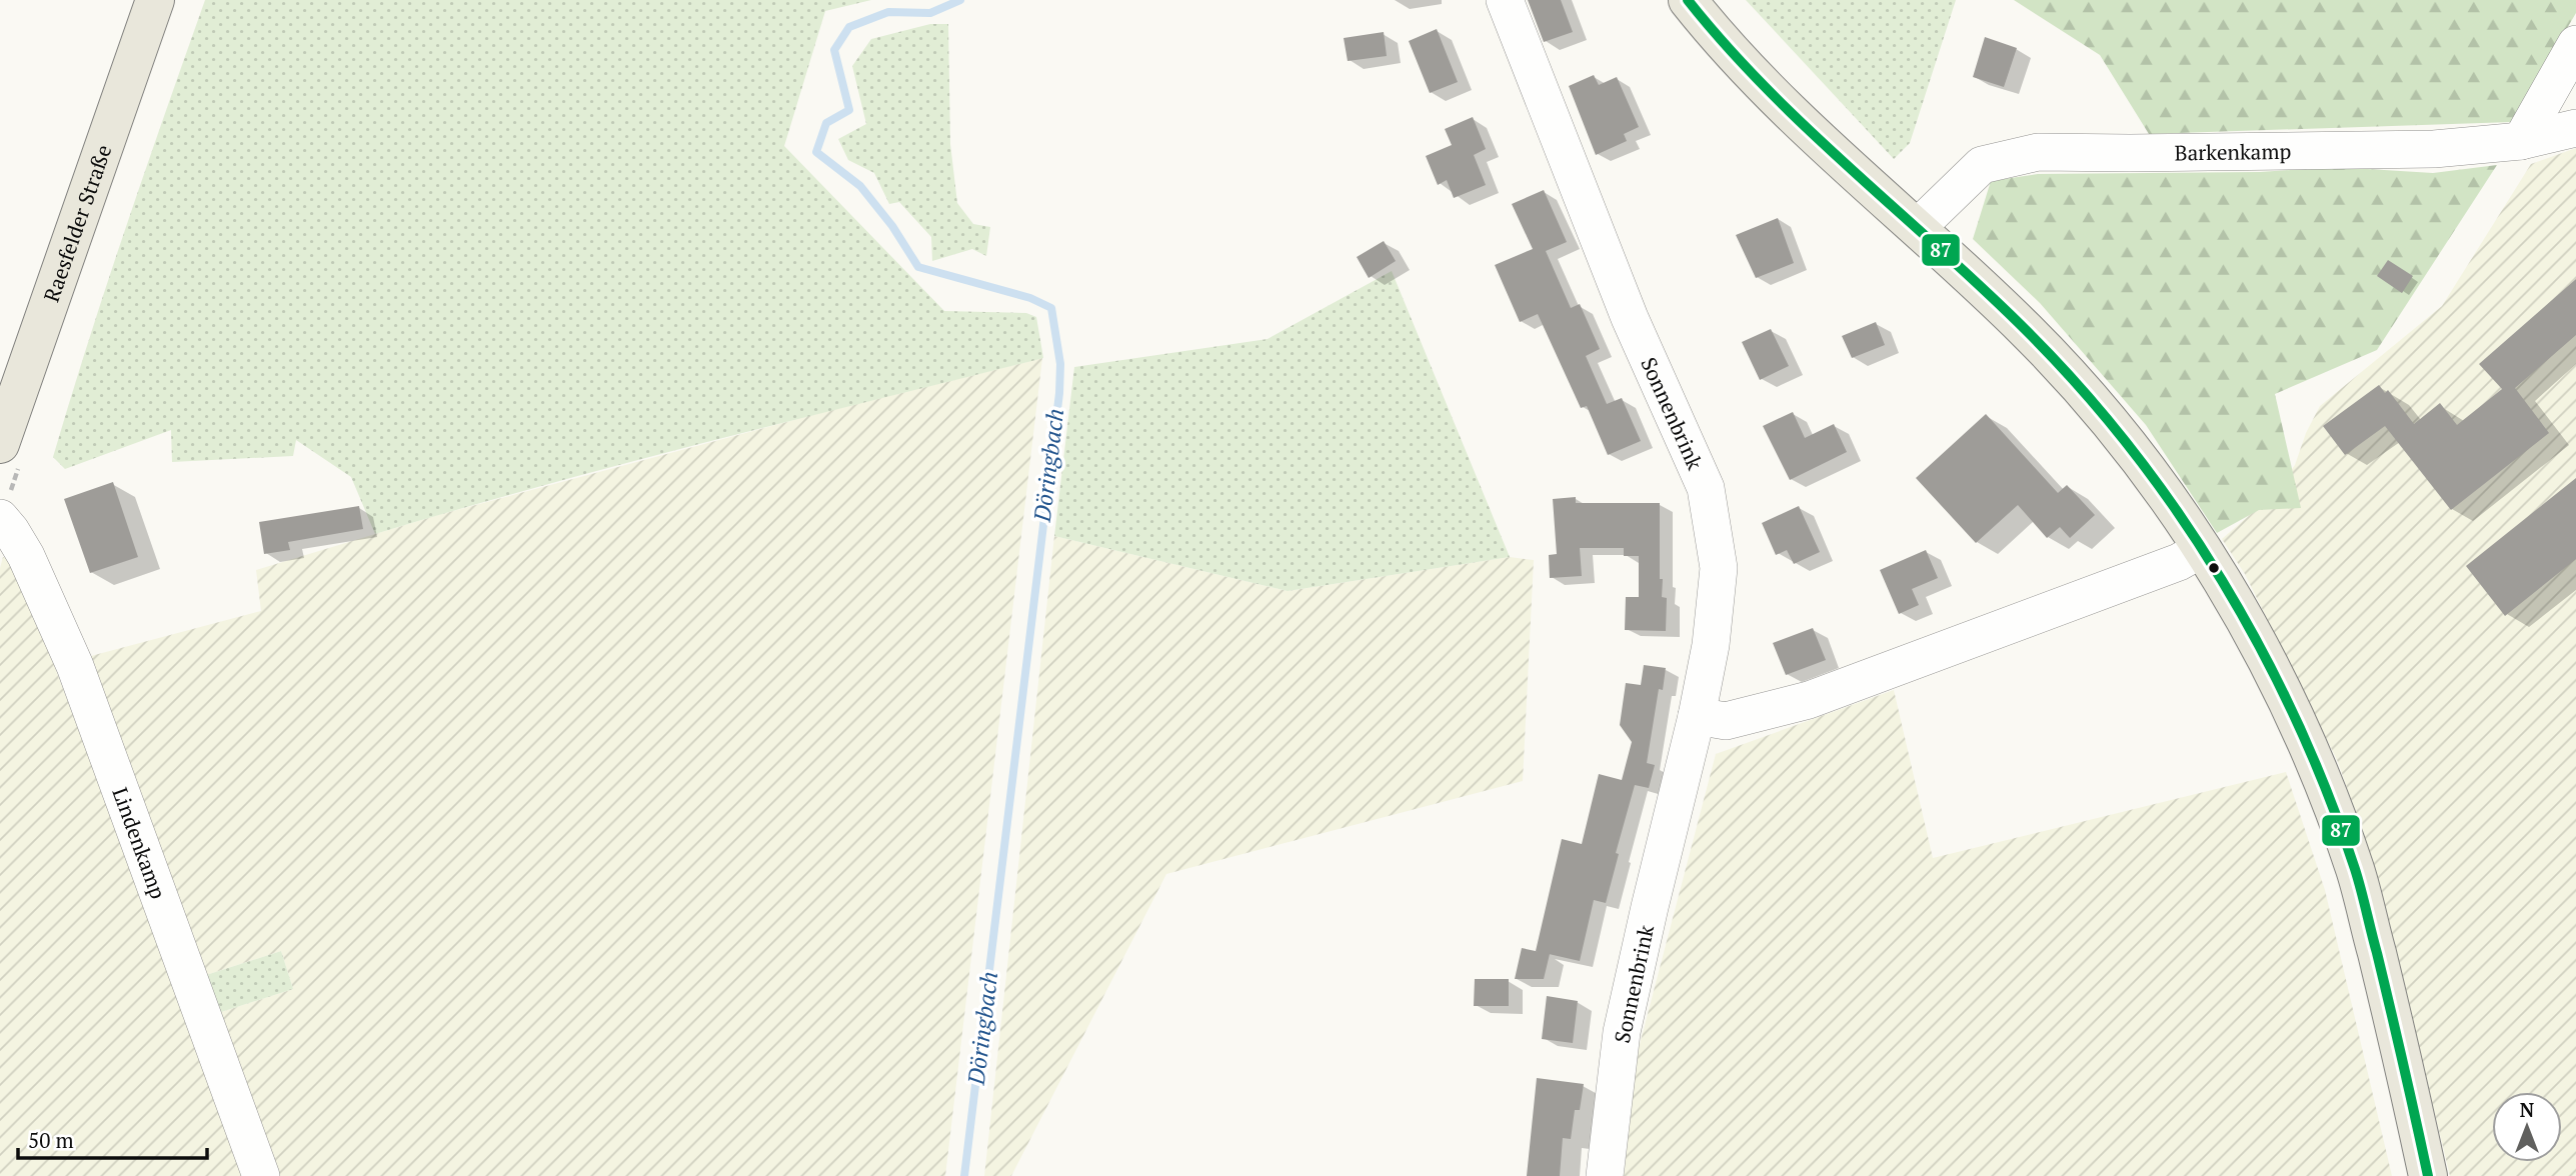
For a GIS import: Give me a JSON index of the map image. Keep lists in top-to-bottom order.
{
  "streets": {
    "main road": ["Raesfelder Straße"],
    "street": ["Barkenkamp", "Sonnenbrink", "Lindenkamp"]
  },
  "water": ["Döringbach"],
  "lines": ["transit line 87"],
  "scale_bar": "50 m",
  "north": "top"
}
